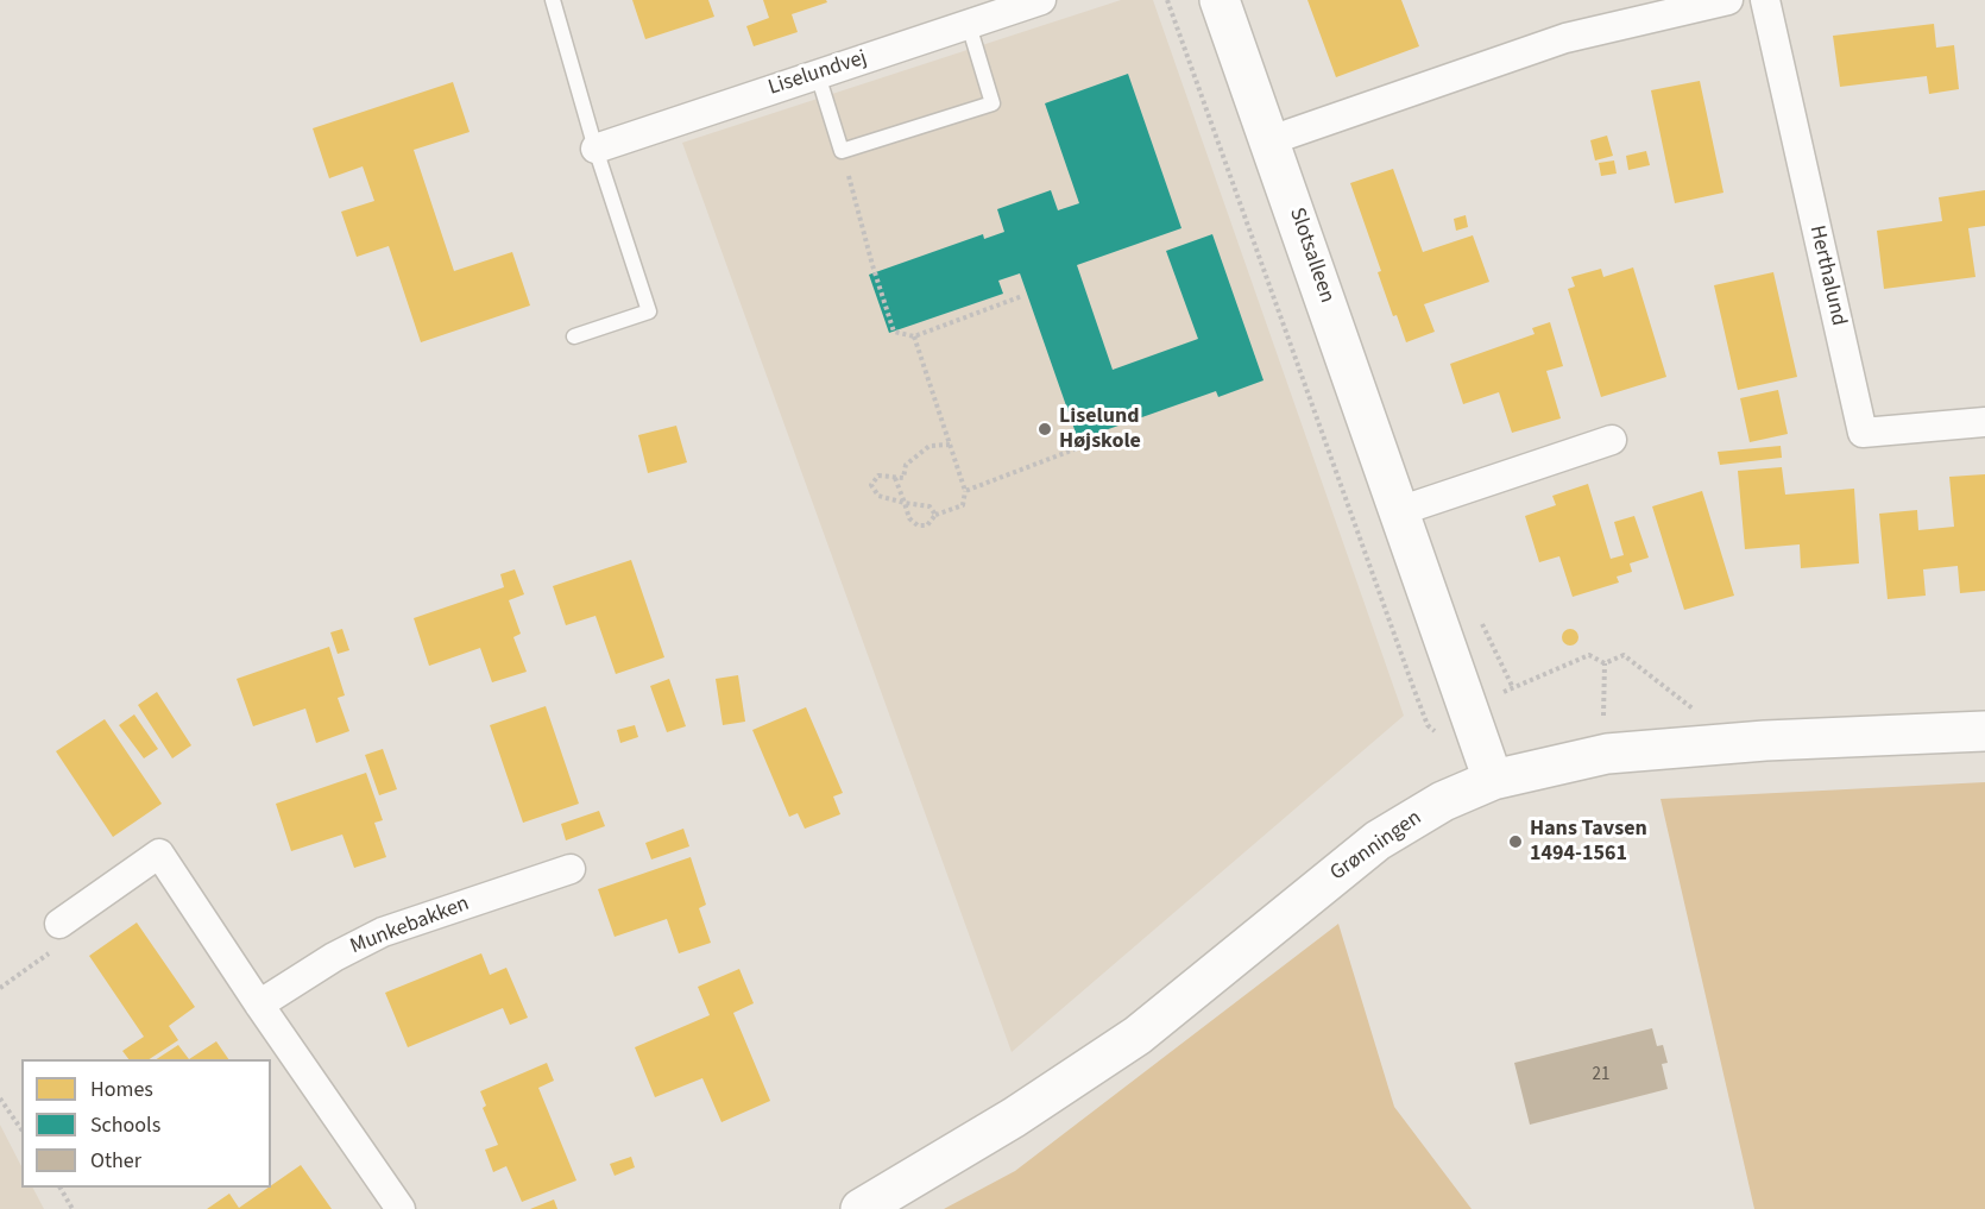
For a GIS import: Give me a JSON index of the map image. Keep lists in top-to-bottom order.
{
  "streets": {
    "main road": ["Slotsalleen", "Grønningen"],
    "street": ["Liselundvej", "Herthalund", "Munkebakken"]
  },
  "crossings": [
    ["Slotsalleen", "Grønningen"]
  ],
  "places": ["Liselund Højskole", "Hans Tavsen 1494-1561"],
  "house_numbers": ["21"],
  "legend": ["Homes", "Schools", "Other"]
}
